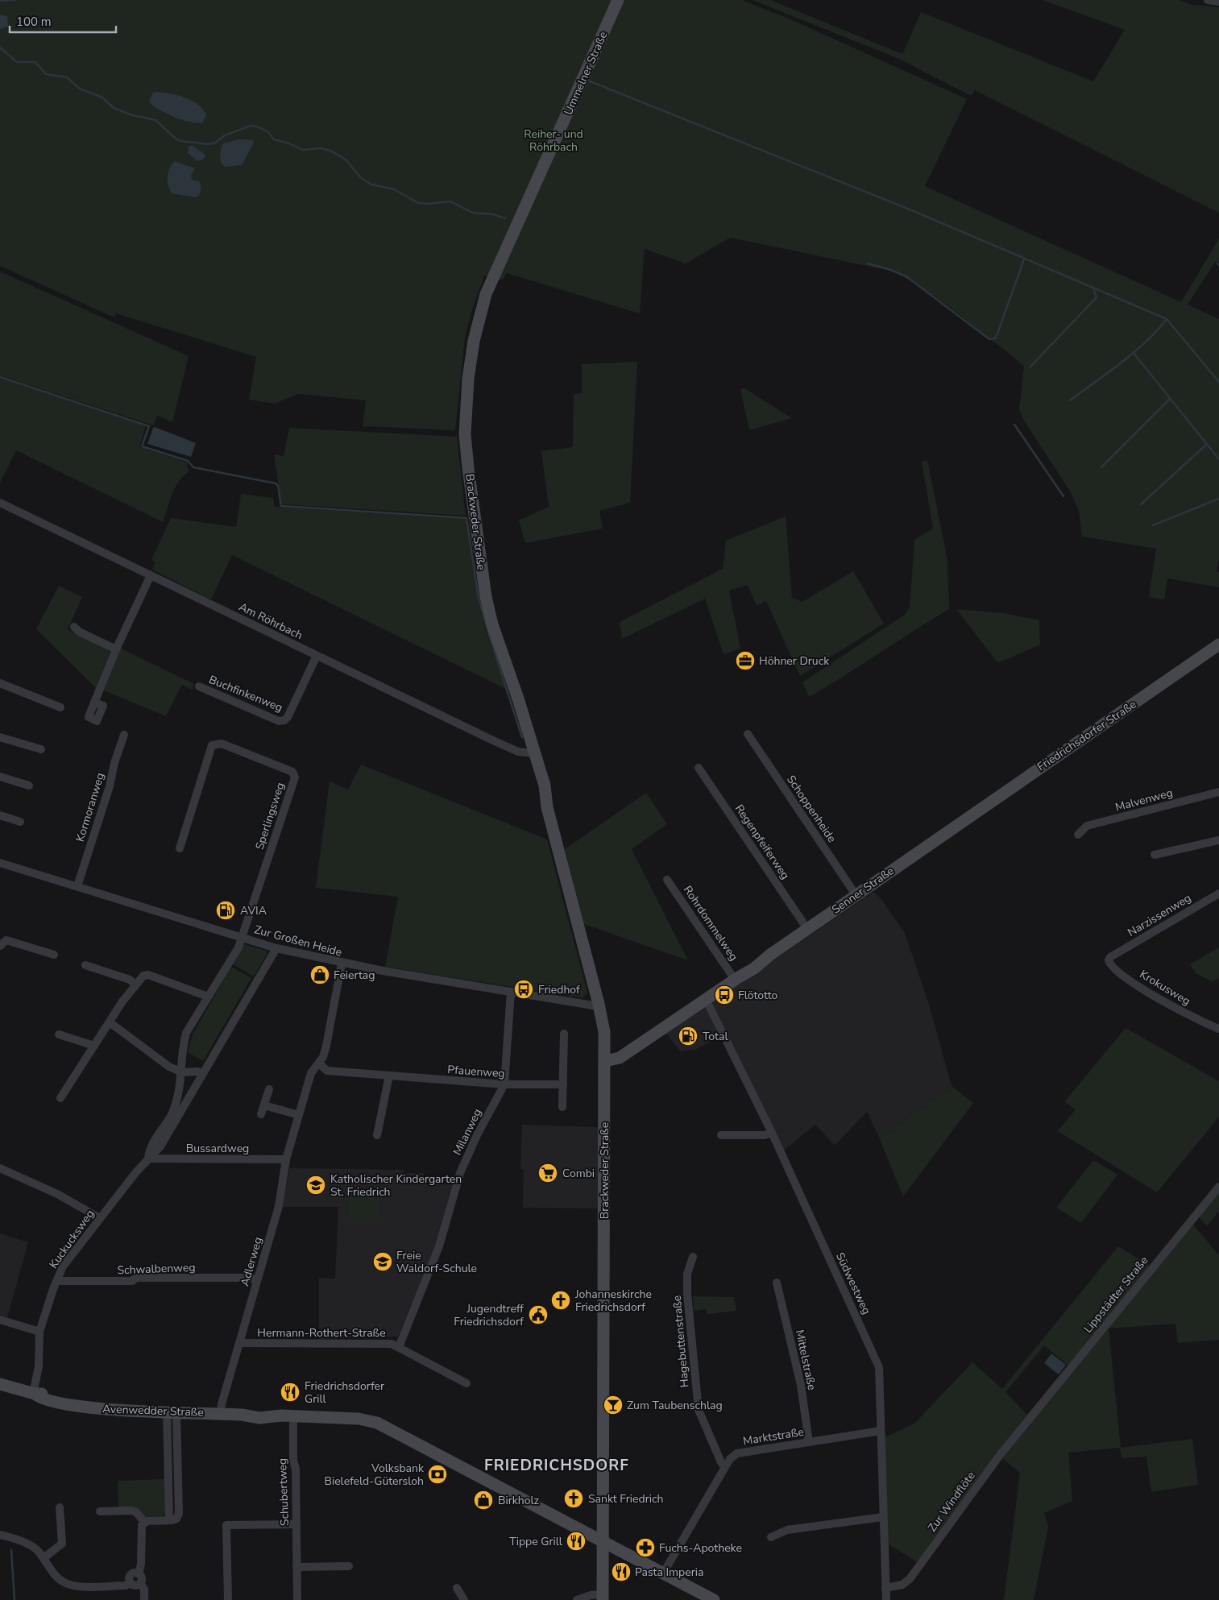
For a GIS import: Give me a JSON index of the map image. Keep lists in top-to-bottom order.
{
  "streets": {
    "main road": [
      "Ummelner Straße",
      "Brackweder Straße",
      "Friedrichsdorfer Straße",
      "Senner Straße",
      "Avenwedder Straße"
    ],
    "street": [
      "Am Röhrbach",
      "Buchfinkenweg",
      "Malvenweg",
      "Kormoranweg",
      "Schoppenheide",
      "Sperlingsweg",
      "Regenpfeiferweg",
      "Narzissenweg",
      "Rohrdommelweg",
      "Zur Großen Heide",
      "Krokusweg",
      "Pfauenweg",
      "Milanweg",
      "Bussardweg",
      "Kuckucksweg",
      "Adlerweg",
      "Schwalbenweg",
      "Südwestweg",
      "Lippstädter Straße",
      "Hermann-Rothert-Straße",
      "Hagebuttenstraße",
      "Mittelstraße",
      "Marktstraße",
      "Schubertweg",
      "Zur Windflöte"
    ]
  },
  "crossings": [
    ["Ummelner Straße", "Brackweder Straße"],
    ["Brackweder Straße", "Am Röhrbach"],
    ["Brackweder Straße", "Senner Straße"],
    ["Brackweder Straße", "Zur Großen Heide"],
    ["Brackweder Straße", "Avenwedder Straße"],
    ["Am Röhrbach", "Buchfinkenweg"],
    ["Friedrichsdorfer Straße", "Senner Straße"],
    ["Kormoranweg", "Zur Großen Heide"],
    ["Schoppenheide", "Senner Straße"],
    ["Sperlingsweg", "Zur Großen Heide"],
    ["Sperlingsweg", "Kuckucksweg"],
    ["Regenpfeiferweg", "Senner Straße"],
    ["Senner Straße", "Rohrdommelweg"],
    ["Senner Straße", "Südwestweg"],
    ["Narzissenweg", "Krokusweg"],
    ["Zur Großen Heide", "Milanweg"],
    ["Zur Großen Heide", "Kuckucksweg"],
    ["Zur Großen Heide", "Adlerweg"],
    ["Pfauenweg", "Milanweg"],
    ["Pfauenweg", "Adlerweg"],
    ["Milanweg", "Hermann-Rothert-Straße"],
    ["Bussardweg", "Kuckucksweg"],
    ["Bussardweg", "Adlerweg"],
    ["Kuckucksweg", "Schwalbenweg"],
    ["Kuckucksweg", "Avenwedder Straße"],
    ["Adlerweg", "Schwalbenweg"],
    ["Adlerweg", "Hermann-Rothert-Straße"],
    ["Adlerweg", "Avenwedder Straße"],
    ["Südwestweg", "Marktstraße"],
    ["Südwestweg", "Zur Windflöte"],
    ["Lippstädter Straße", "Zur Windflöte"],
    ["Hagebuttenstraße", "Marktstraße"],
    ["Mittelstraße", "Marktstraße"],
    ["Avenwedder Straße", "Marktstraße"],
    ["Avenwedder Straße", "Schubertweg"]
  ],
  "districts": ["FRIEDRICHSDORF"],
  "parks": ["Reiher- und Röhrbach"],
  "places": {
    "office": ["Höhner Druck"],
    "fuel station": ["AVIA", "Total"],
    "shop": ["Feiertag", "Birkholz"],
    "bus stop": ["Friedhof", "Flötotto"],
    "supermarket": ["Combi"],
    "school or university": ["Katholischer Kindergarten St. Friedrich", "Freie Waldorf-Schule"],
    "church": ["Johanneskirche Friedrichsdorf", "Sankt Friedrich"],
    "public building": ["Jugendtreff Friedrichsdorf"],
    "restaurant": ["Friedrichsdorfer Grill", "Tippe Grill", "Pasta Imperia"],
    "bar": ["Zum Taubenschlag"],
    "bank": ["Volksbank Bielefeld-Gütersloh"],
    "pharmacy": ["Fuchs-Apotheke"]
  },
  "scale_bar": "100 m"
}
